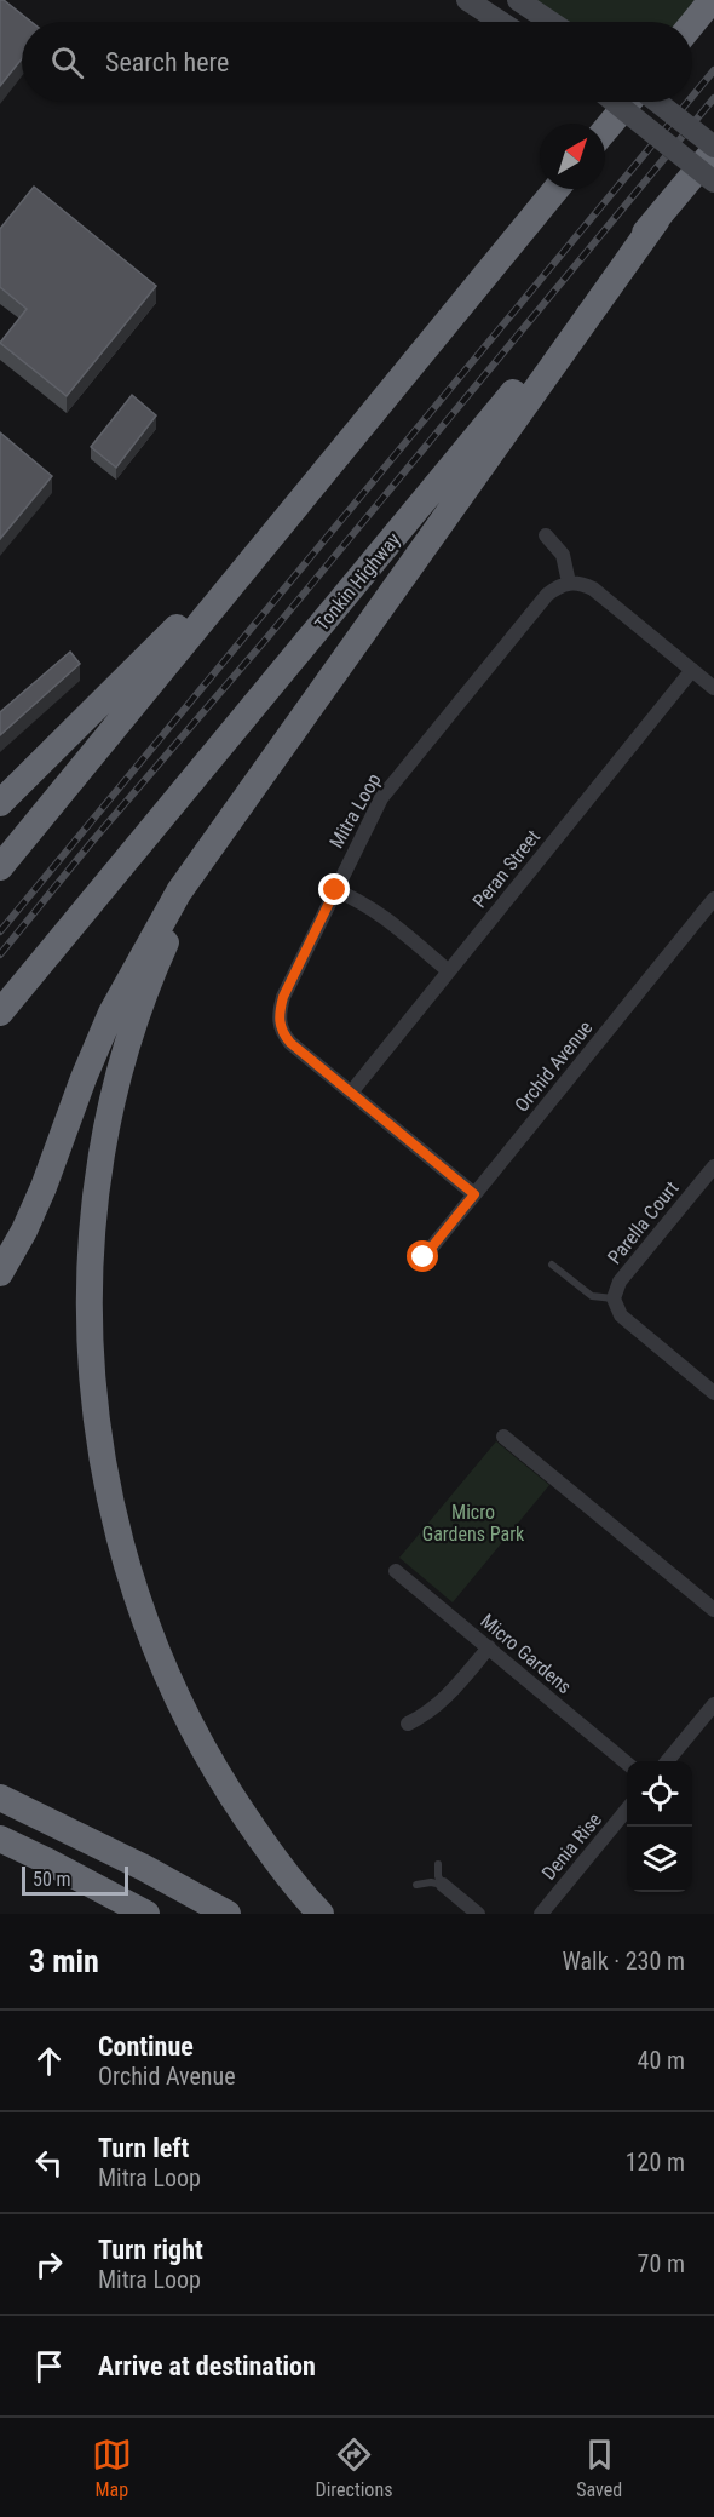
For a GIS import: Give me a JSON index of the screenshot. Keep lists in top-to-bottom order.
{
  "streets": {
    "highway": ["Tonkin Highway"],
    "street": [
      "Mitra Loop",
      "Peran Street",
      "Orchid Avenue",
      "Parella Court",
      "Micro Gardens",
      "Denia Rise"
    ]
  },
  "crossings": [
    ["Mitra Loop", "Peran Street"],
    ["Mitra Loop", "Orchid Avenue"]
  ],
  "parks": ["Micro Gardens Park"],
  "scale_bar": "50 m",
  "north": "top right",
  "page": {
    "search": "Search here",
    "scale": "50 m",
    "heading": ["3 min", "Walk · 230 m"],
    "list": [
      ["Continue", "Orchid Avenue", "40 m"],
      ["Turn left", "Mitra Loop", "120 m"],
      ["Turn right", "Mitra Loop", "70 m"],
      "Arrive at destination"
    ],
    "nav": ["Map", "Directions", "Saved"]
  }
}
